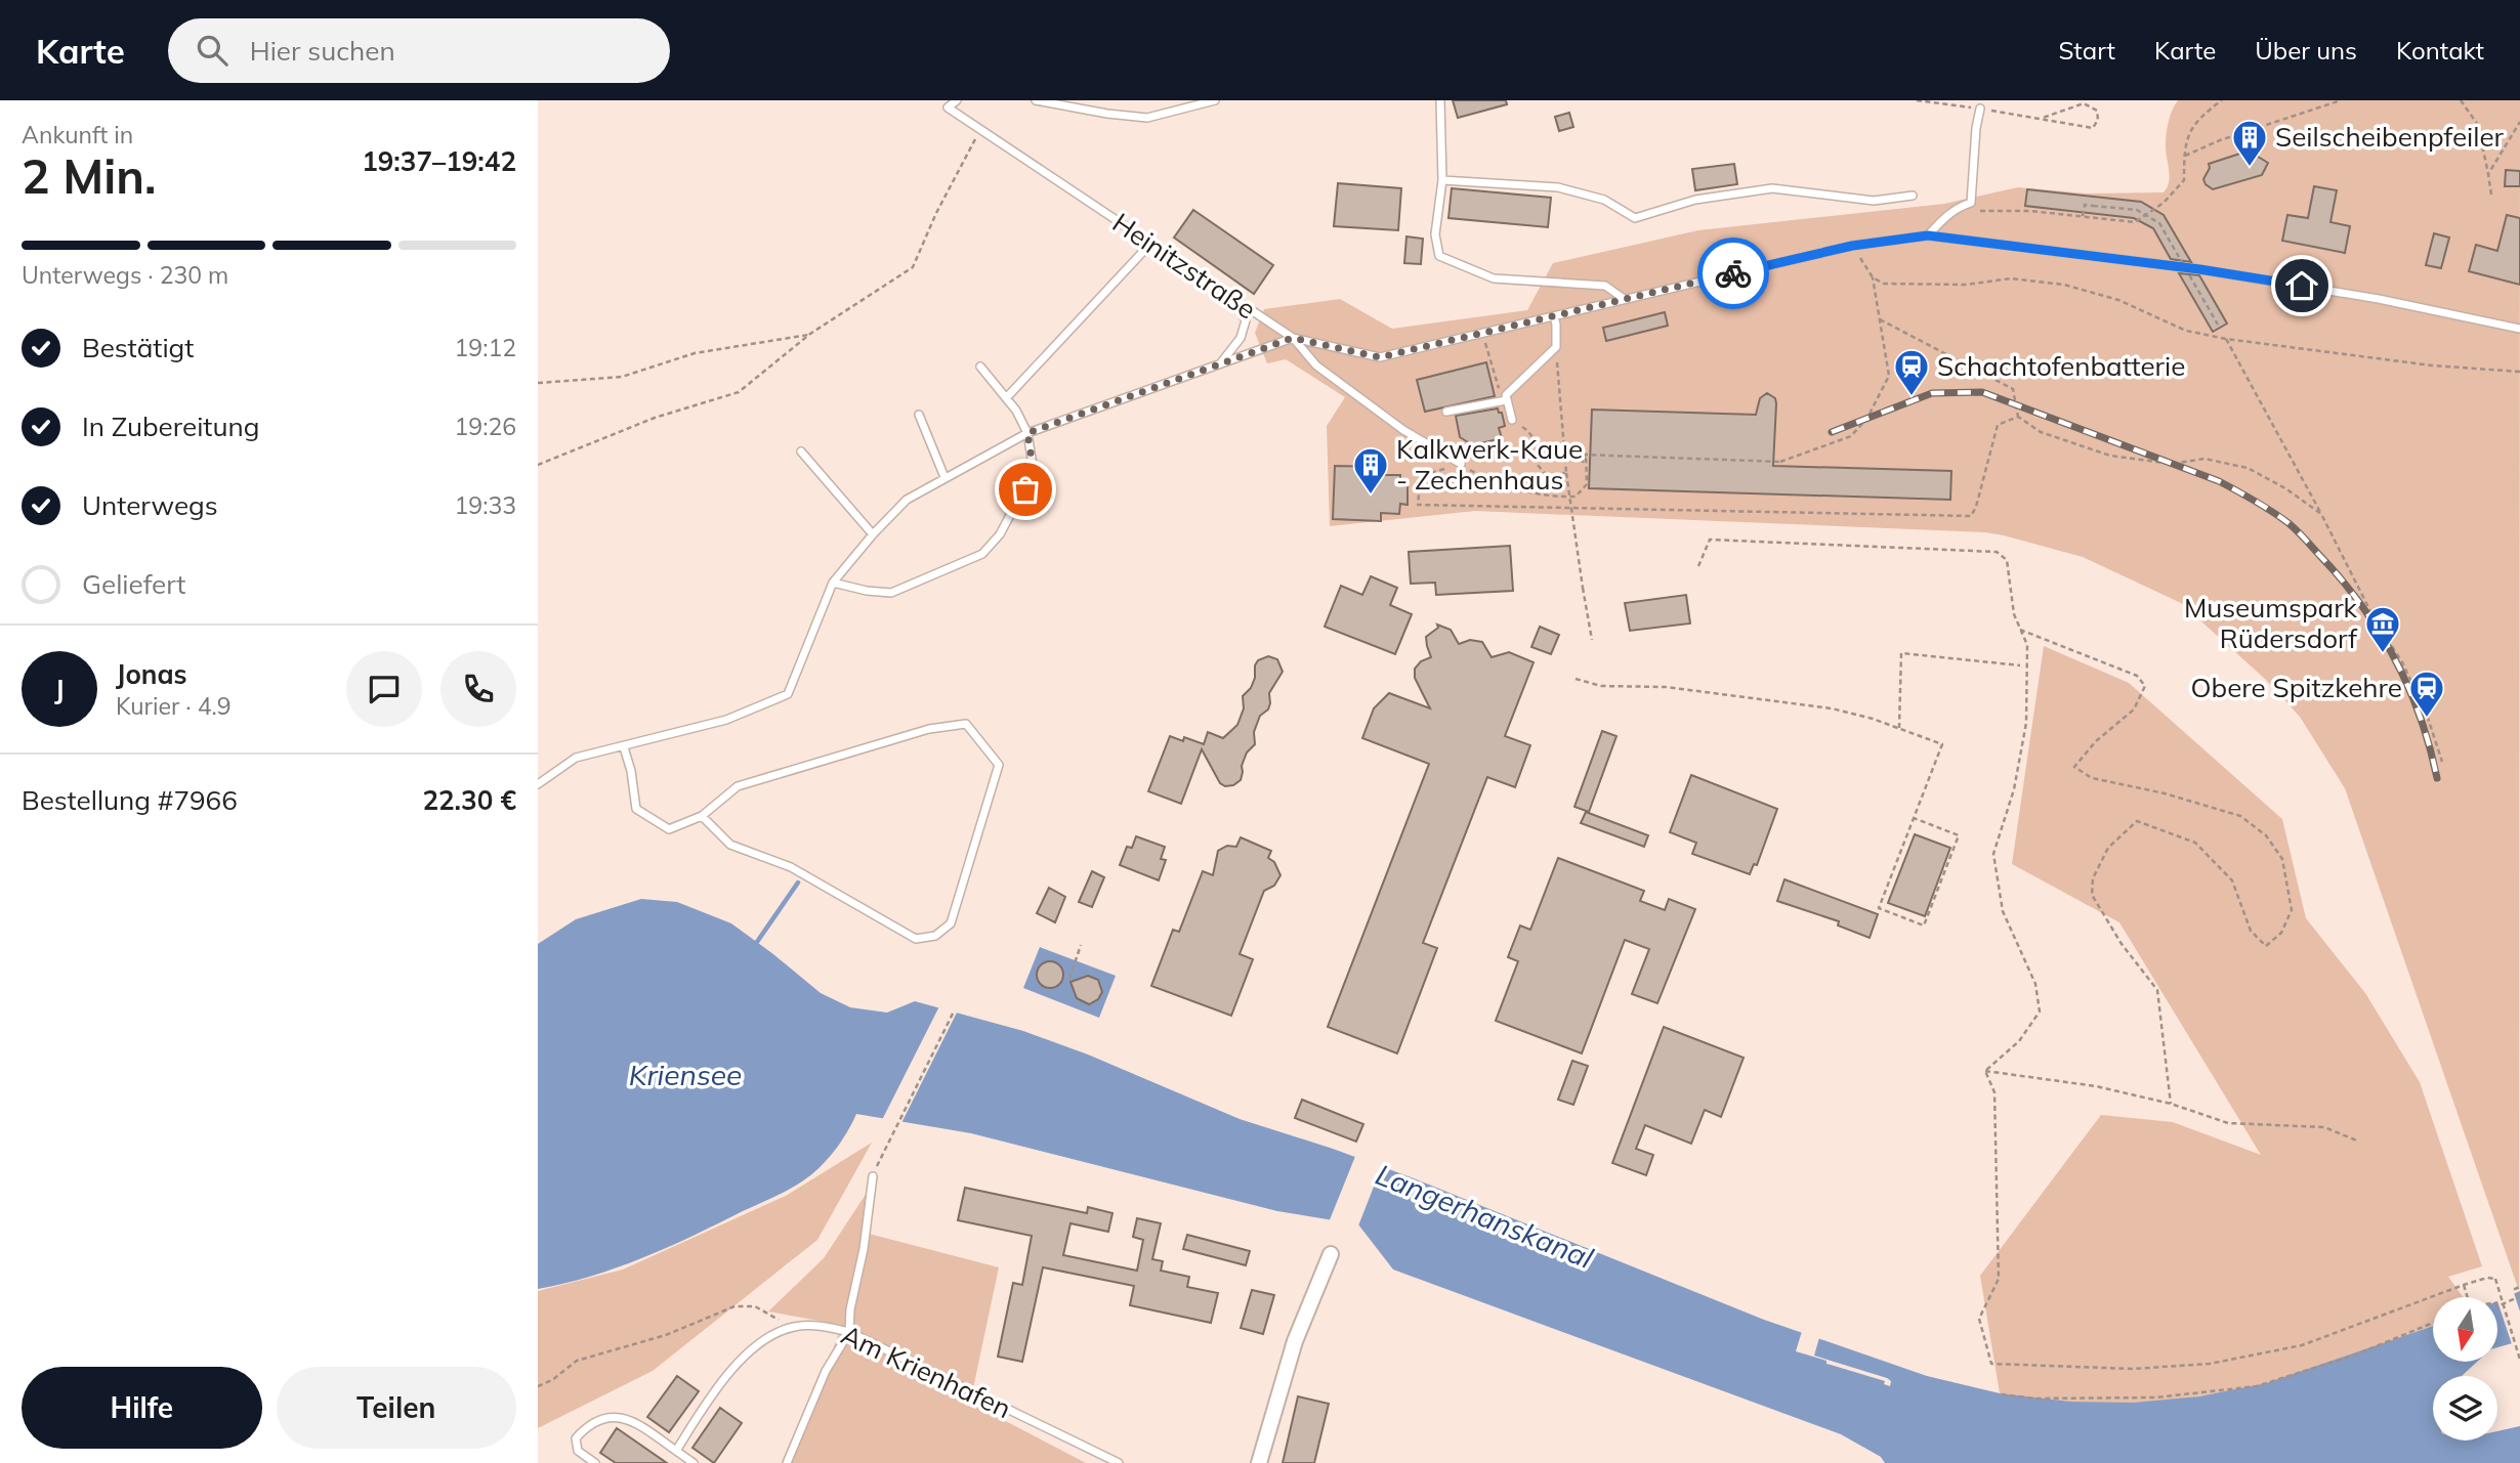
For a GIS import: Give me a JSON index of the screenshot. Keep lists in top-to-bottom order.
{
  "streets": {
    "lane": ["Heinitzstraße", "Am Krienhafen"]
  },
  "water": ["Kriensee", "Langerhanskanal"],
  "places": {
    "building": ["Seilscheibenpfeiler", "Kalkwerk-Kaue - Zechenhaus"],
    "station": ["Schachtofenbatterie", "Obere Spitzkehre"],
    "museum": ["Museumspark Rüdersdorf"]
  },
  "north": "bottom",
  "page": {
    "header": "Karte",
    "search": "Hier suchen",
    "nav": [
      "Start",
      "Karte",
      "Über uns",
      "Kontakt"
    ],
    "heading": ["2 Min.", "Ankunft in", "19:37–19:42"],
    "panel": [
      "Jonas",
      "Kurier · 4.9",
      "Bestellung #7966",
      "22.30 €"
    ],
    "bar": "Unterwegs · 230 m",
    "list": [
      ["Bestätigt", "19:12"],
      ["In Zubereitung", "19:26"],
      ["Unterwegs", "19:33"],
      "Geliefert"
    ],
    "round": "J",
    "buttons": ["Hilfe", "Teilen"]
  }
}
